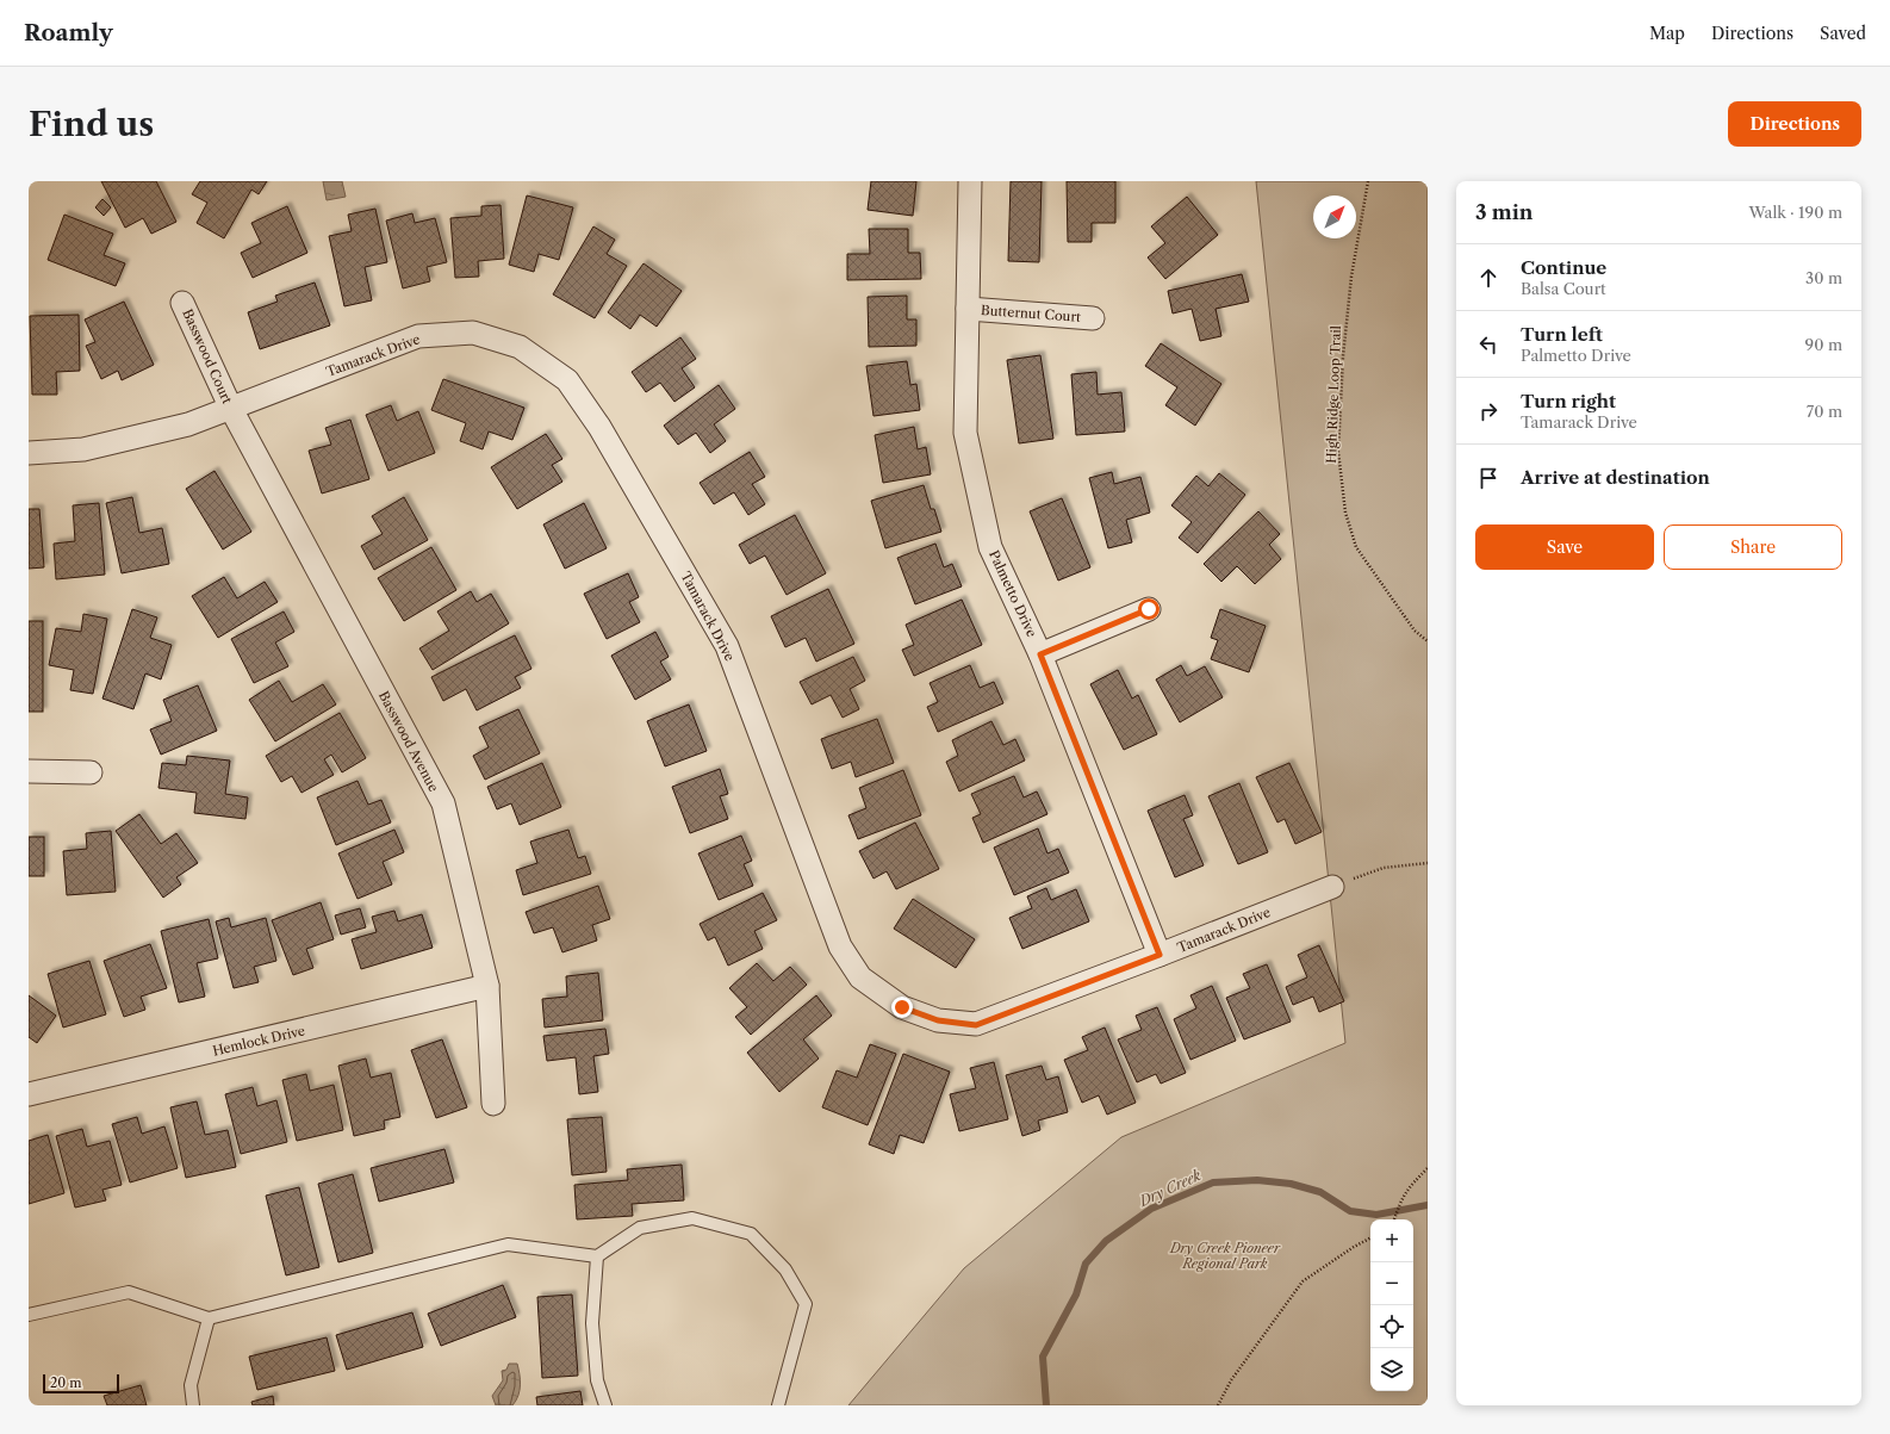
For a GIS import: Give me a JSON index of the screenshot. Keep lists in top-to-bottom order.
{
  "streets": {
    "street": [
      "Butternut Court",
      "Tamarack Drive",
      "Basswood Court",
      "Palmetto Drive",
      "Basswood Avenue",
      "Hemlock Drive"
    ],
    "path": ["High Ridge Loop Trail"]
  },
  "crossings": [
    ["Butternut Court", "Palmetto Drive"],
    ["Tamarack Drive", "Basswood Court"],
    ["Tamarack Drive", "Palmetto Drive"],
    ["Tamarack Drive", "Basswood Avenue"],
    ["Basswood Court", "Basswood Avenue"],
    ["Basswood Avenue", "Hemlock Drive"]
  ],
  "water": ["Dry Creek"],
  "parks": ["Dry Creek Pioneer Regional Park"],
  "scale_bar": "20 m",
  "north": "top right",
  "page": {
    "header": "Roamly",
    "nav": ["Map", "Directions", "Saved"],
    "buttons": [
      "Directions",
      ["Save", "Share"]
    ],
    "title": "Find us",
    "heading": ["3 min", "Walk · 190 m"],
    "list": [
      ["Continue", "Balsa Court", "30 m"],
      ["Turn left", "Palmetto Drive", "90 m"],
      ["Turn right", "Tamarack Drive", "70 m"],
      "Arrive at destination"
    ],
    "map_buttons": ["+", "−"],
    "scale": "20 m"
  }
}
